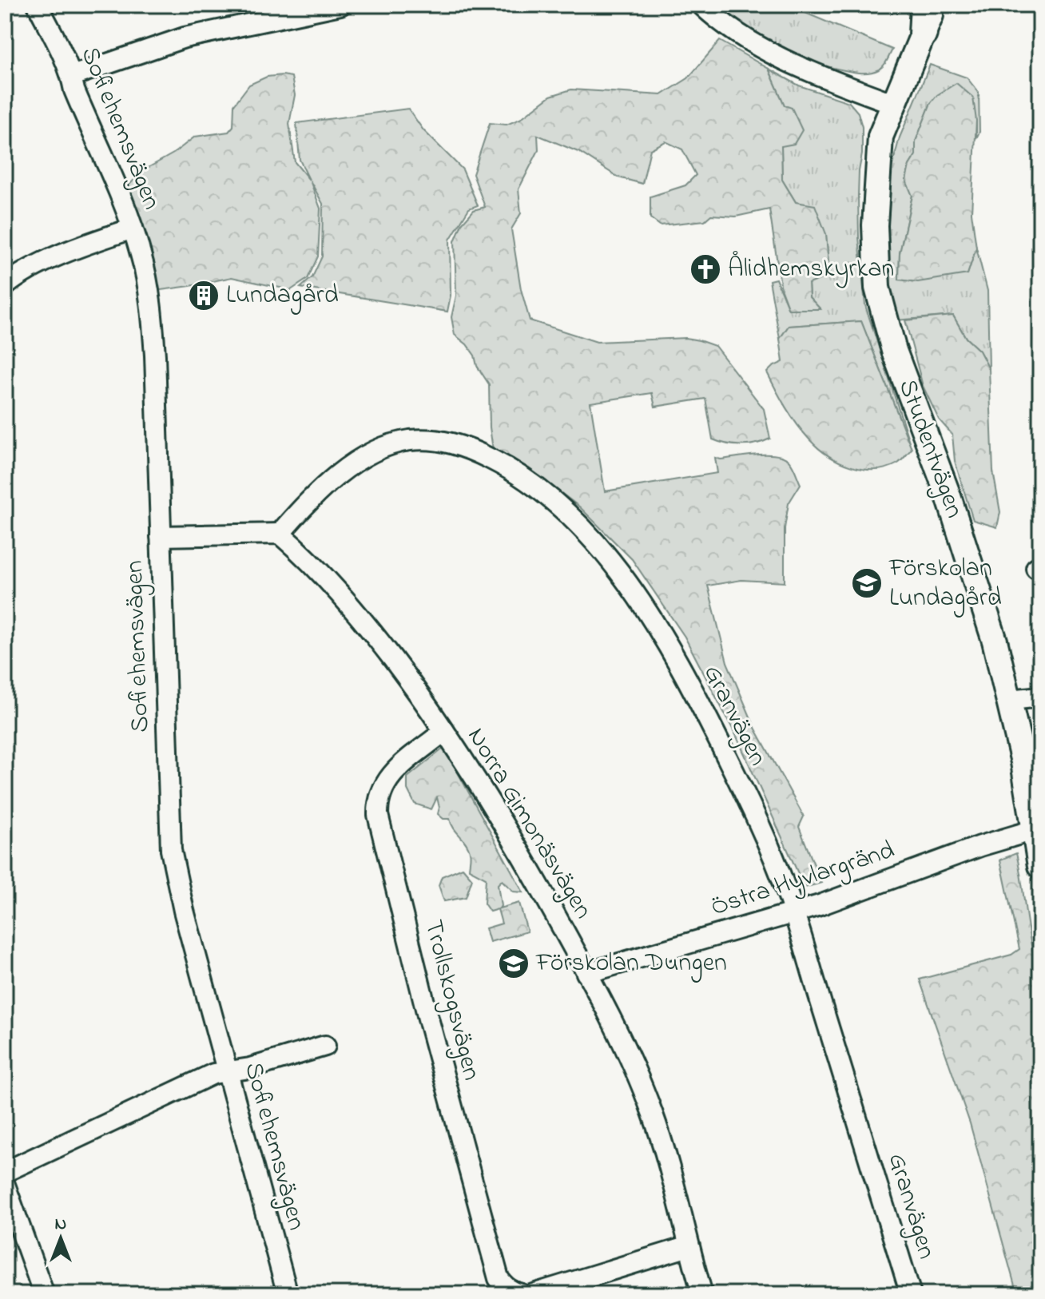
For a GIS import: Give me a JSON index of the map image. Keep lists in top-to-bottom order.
{
  "streets": {
    "main road": ["Studentvägen"],
    "street": [
      "Sofiehemsvägen",
      "Granvägen",
      "Norra Gimonäsvägen",
      "Östra Hyvlargränd",
      "Trollskogsvägen"
    ]
  },
  "crossings": [
    ["Studentvägen", "Östra Hyvlargränd"],
    ["Granvägen", "Norra Gimonäsvägen"],
    ["Granvägen", "Östra Hyvlargränd"],
    ["Norra Gimonäsvägen", "Östra Hyvlargränd"],
    ["Norra Gimonäsvägen", "Trollskogsvägen"]
  ],
  "places": {
    "church": ["Ålidhemskyrkan"],
    "building": ["Lundagård"],
    "school or university": ["Förskolan Lundagård", "Förskolan Dungen"]
  },
  "north": "top"
}
